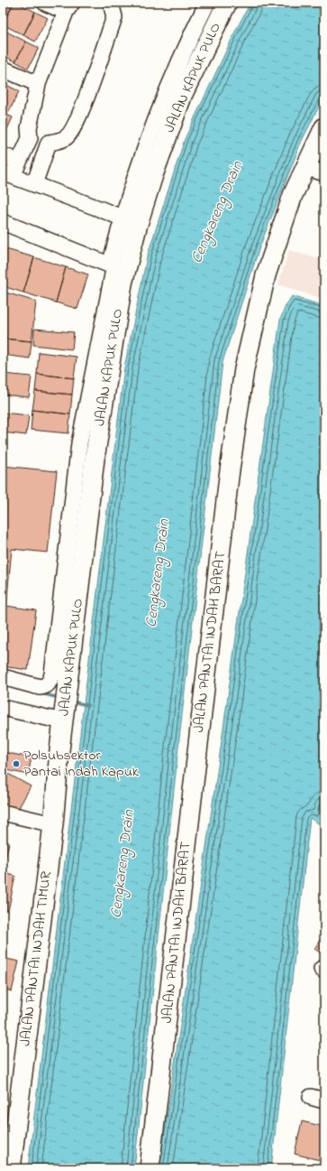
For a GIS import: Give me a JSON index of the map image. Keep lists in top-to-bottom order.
{
  "streets": {
    "main road": ["JALAN KAPUK PULO", "JALAN PANTAI INDAH BARAT", "JALAN PANTAI INDAH TIMUR"]
  },
  "crossings": [
    ["JALAN KAPUK PULO", "JALAN PANTAI INDAH TIMUR"]
  ],
  "water": ["Cengkareng Drain"],
  "places": ["Polsubsektor Pantai Indah Kapuk"]
}
